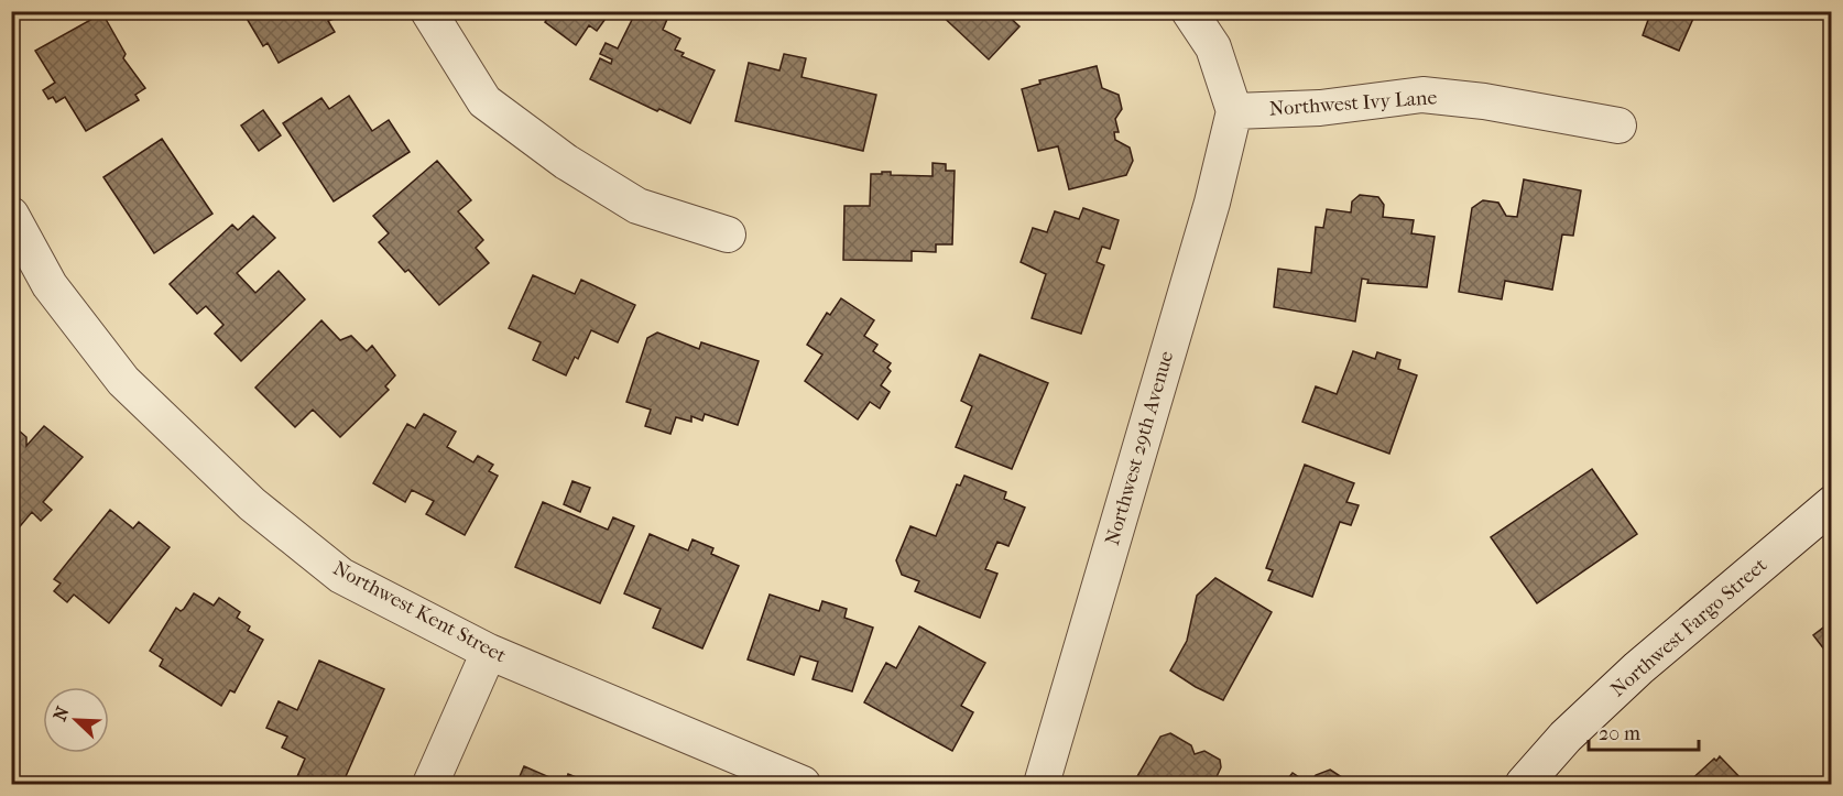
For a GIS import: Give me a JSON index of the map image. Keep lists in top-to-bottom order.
{
  "streets": {
    "street": [
      "Northwest Ivy Lane",
      "Northwest 29th Avenue",
      "Northwest Kent Street",
      "Northwest Fargo Street"
    ]
  },
  "crossings": [
    ["Northwest Ivy Lane", "Northwest 29th Avenue"]
  ],
  "scale_bar": "20 m",
  "north": "top left"
}
